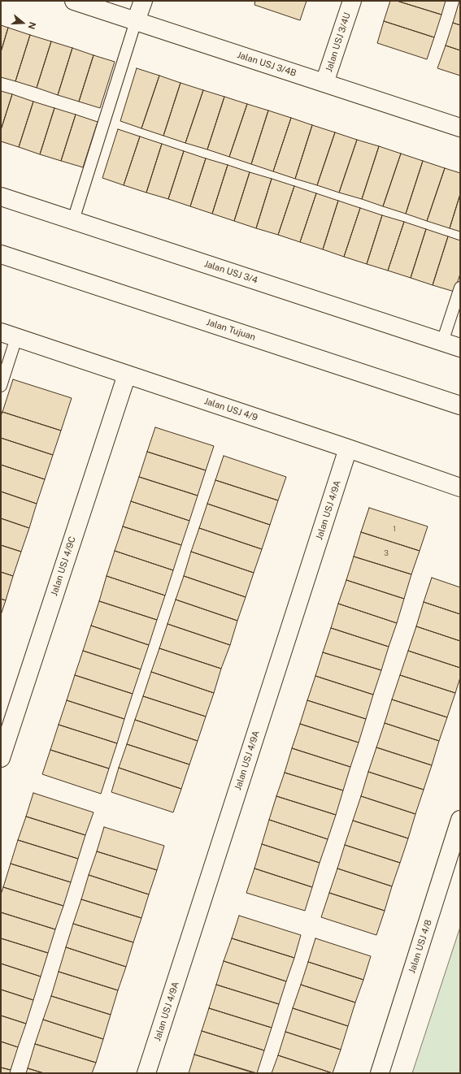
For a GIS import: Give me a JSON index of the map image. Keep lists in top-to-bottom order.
{
  "streets": {
    "street": [
      "Jalan USJ 3/4U",
      "Jalan USJ 3/4B",
      "Jalan USJ 3/4",
      "Jalan Tujuan",
      "Jalan USJ 4/9",
      "Jalan USJ 4/9A",
      "Jalan USJ 4/9C",
      "Jalan USJ 4/8"
    ]
  },
  "crossings": [
    ["Jalan USJ 3/4U", "Jalan USJ 3/4B"],
    ["Jalan USJ 4/9", "Jalan USJ 4/9A"],
    ["Jalan USJ 4/9", "Jalan USJ 4/9C"]
  ],
  "house_numbers": ["1", "3"],
  "north": "right"
}
